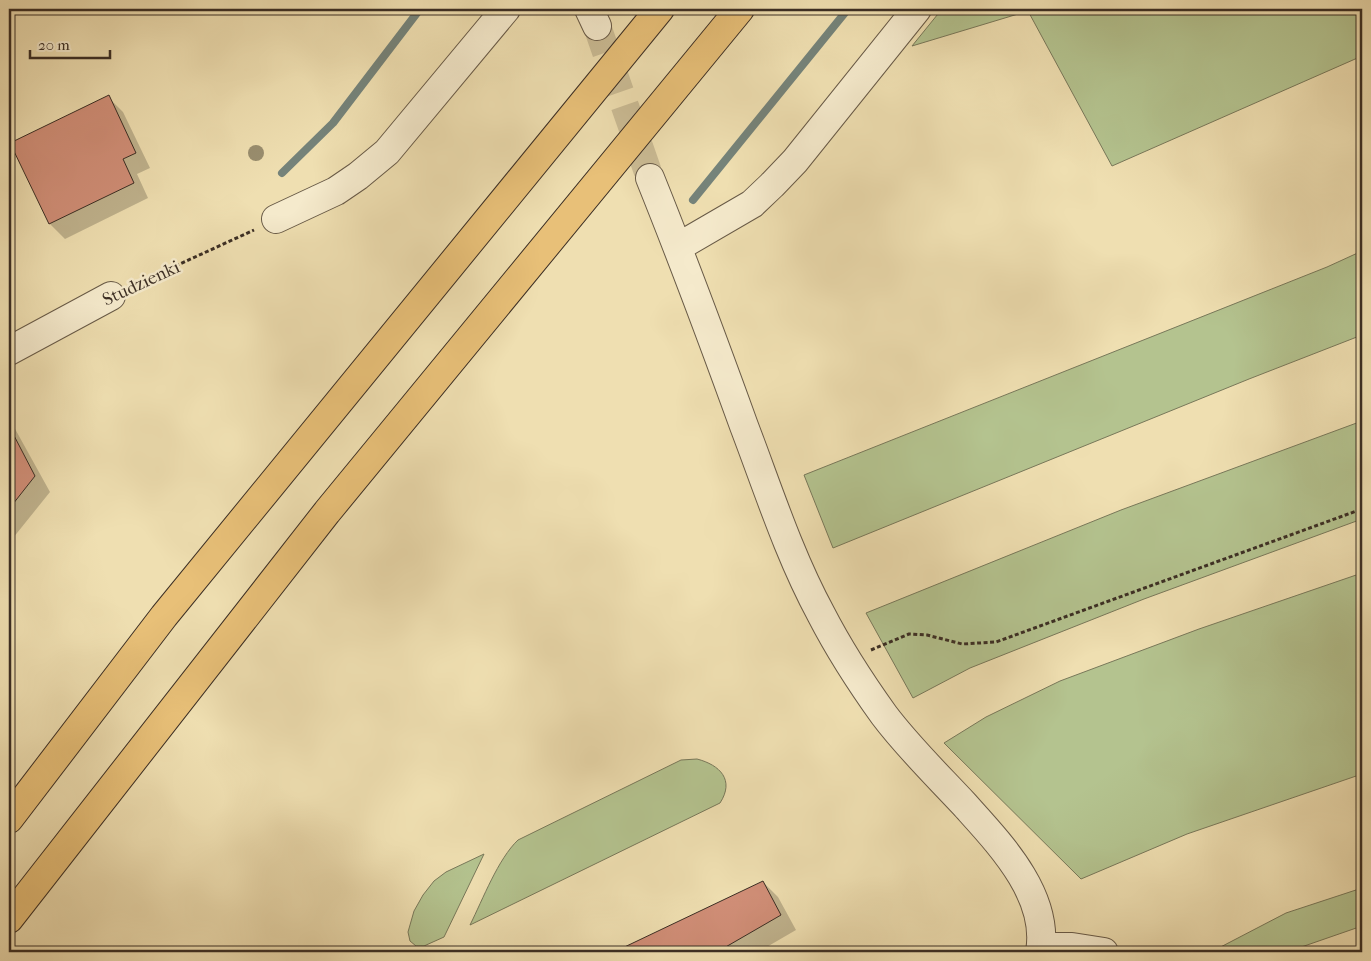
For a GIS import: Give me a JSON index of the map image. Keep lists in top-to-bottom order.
{
  "streets": {
    "street": ["Studzienki"]
  },
  "scale_bar": "20 m"
}
